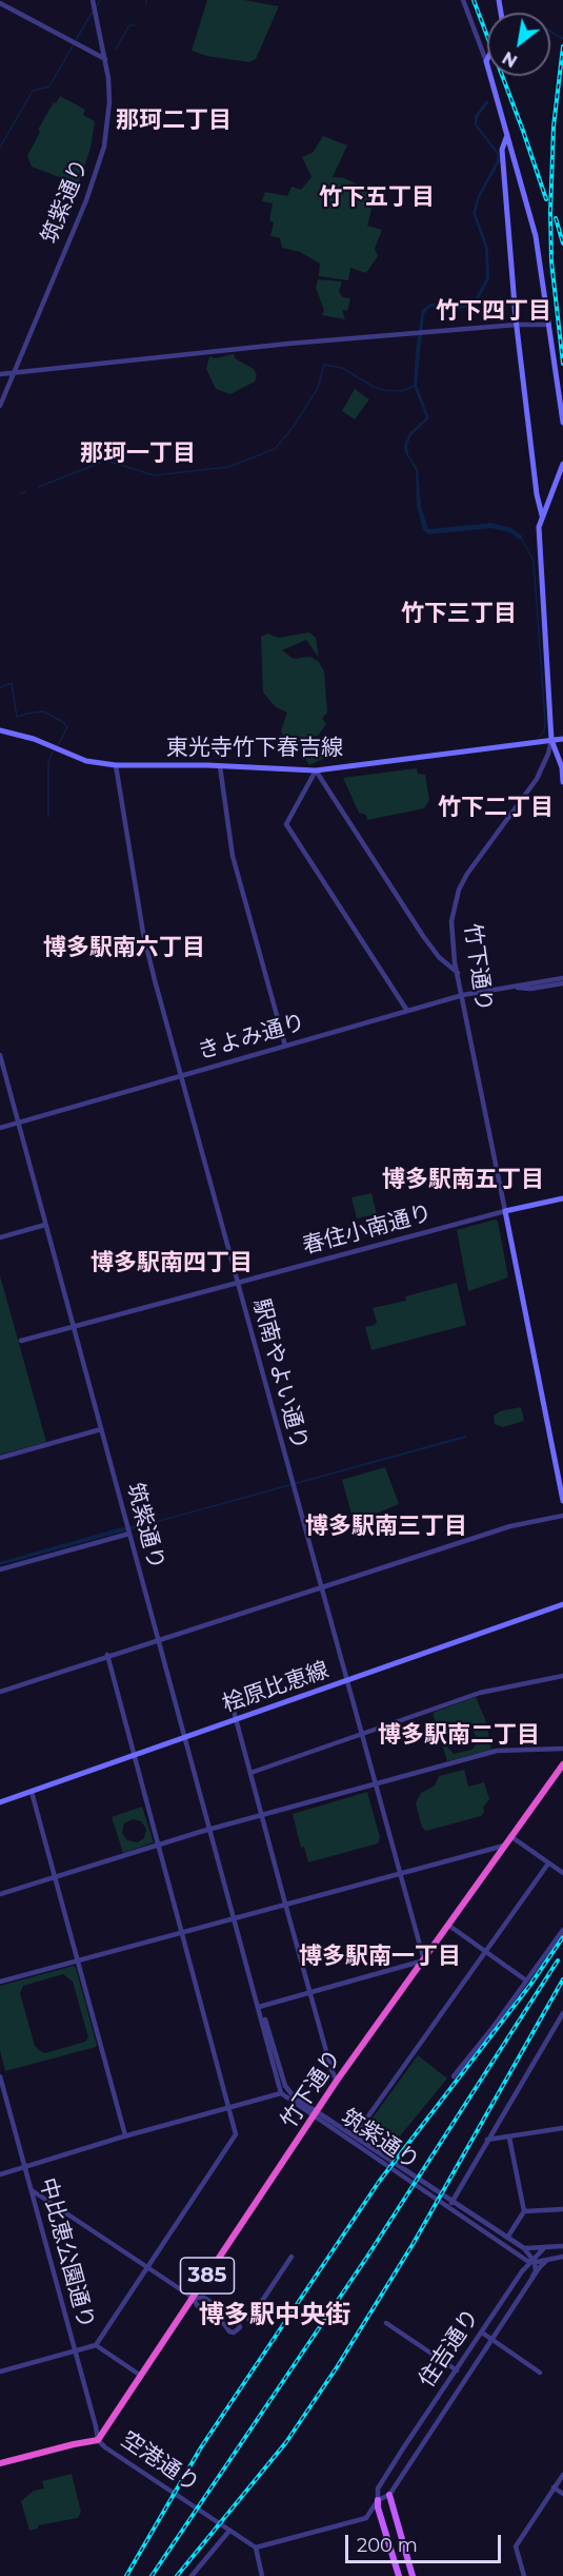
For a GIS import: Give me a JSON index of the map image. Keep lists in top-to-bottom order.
{
  "streets": {
    "highway": ["竹下通り", "385", "空港通り"],
    "main road": ["東光寺竹下春吉線", "桧原比恵線"],
    "street": [
      "筑紫通り",
      "きよみ通り",
      "春住小南通り",
      "駅南やよい通り",
      "中比恵公園通り",
      "住吉通り"
    ]
  },
  "crossings": [
    ["筑紫通り", "竹下通り"],
    ["筑紫通り", "きよみ通り"],
    ["筑紫通り", "春住小南通り"],
    ["筑紫通り", "桧原比恵線"],
    ["筑紫通り", "住吉通り"],
    ["東光寺竹下春吉線", "竹下通り"],
    ["東光寺竹下春吉線", "駅南やよい通り"],
    ["竹下通り", "きよみ通り"],
    ["竹下通り", "春住小南通り"],
    ["竹下通り", "駅南やよい通り"],
    ["竹下通り", "中比恵公園通り"],
    ["竹下通り", "空港通り"],
    ["きよみ通り", "駅南やよい通り"],
    ["春住小南通り", "駅南やよい通り"],
    ["駅南やよい通り", "桧原比恵線"],
    ["中比恵公園通り", "空港通り"]
  ],
  "districts": [
    "那珂二丁目",
    "竹下五丁目",
    "竹下四丁目",
    "那珂一丁目",
    "竹下三丁目",
    "竹下二丁目",
    "博多駅南六丁目",
    "博多駅南五丁目",
    "博多駅南四丁目",
    "博多駅南三丁目",
    "博多駅南二丁目",
    "博多駅南一丁目",
    "博多駅中央街"
  ],
  "scale_bar": "200 m",
  "north": "bottom left"
}
